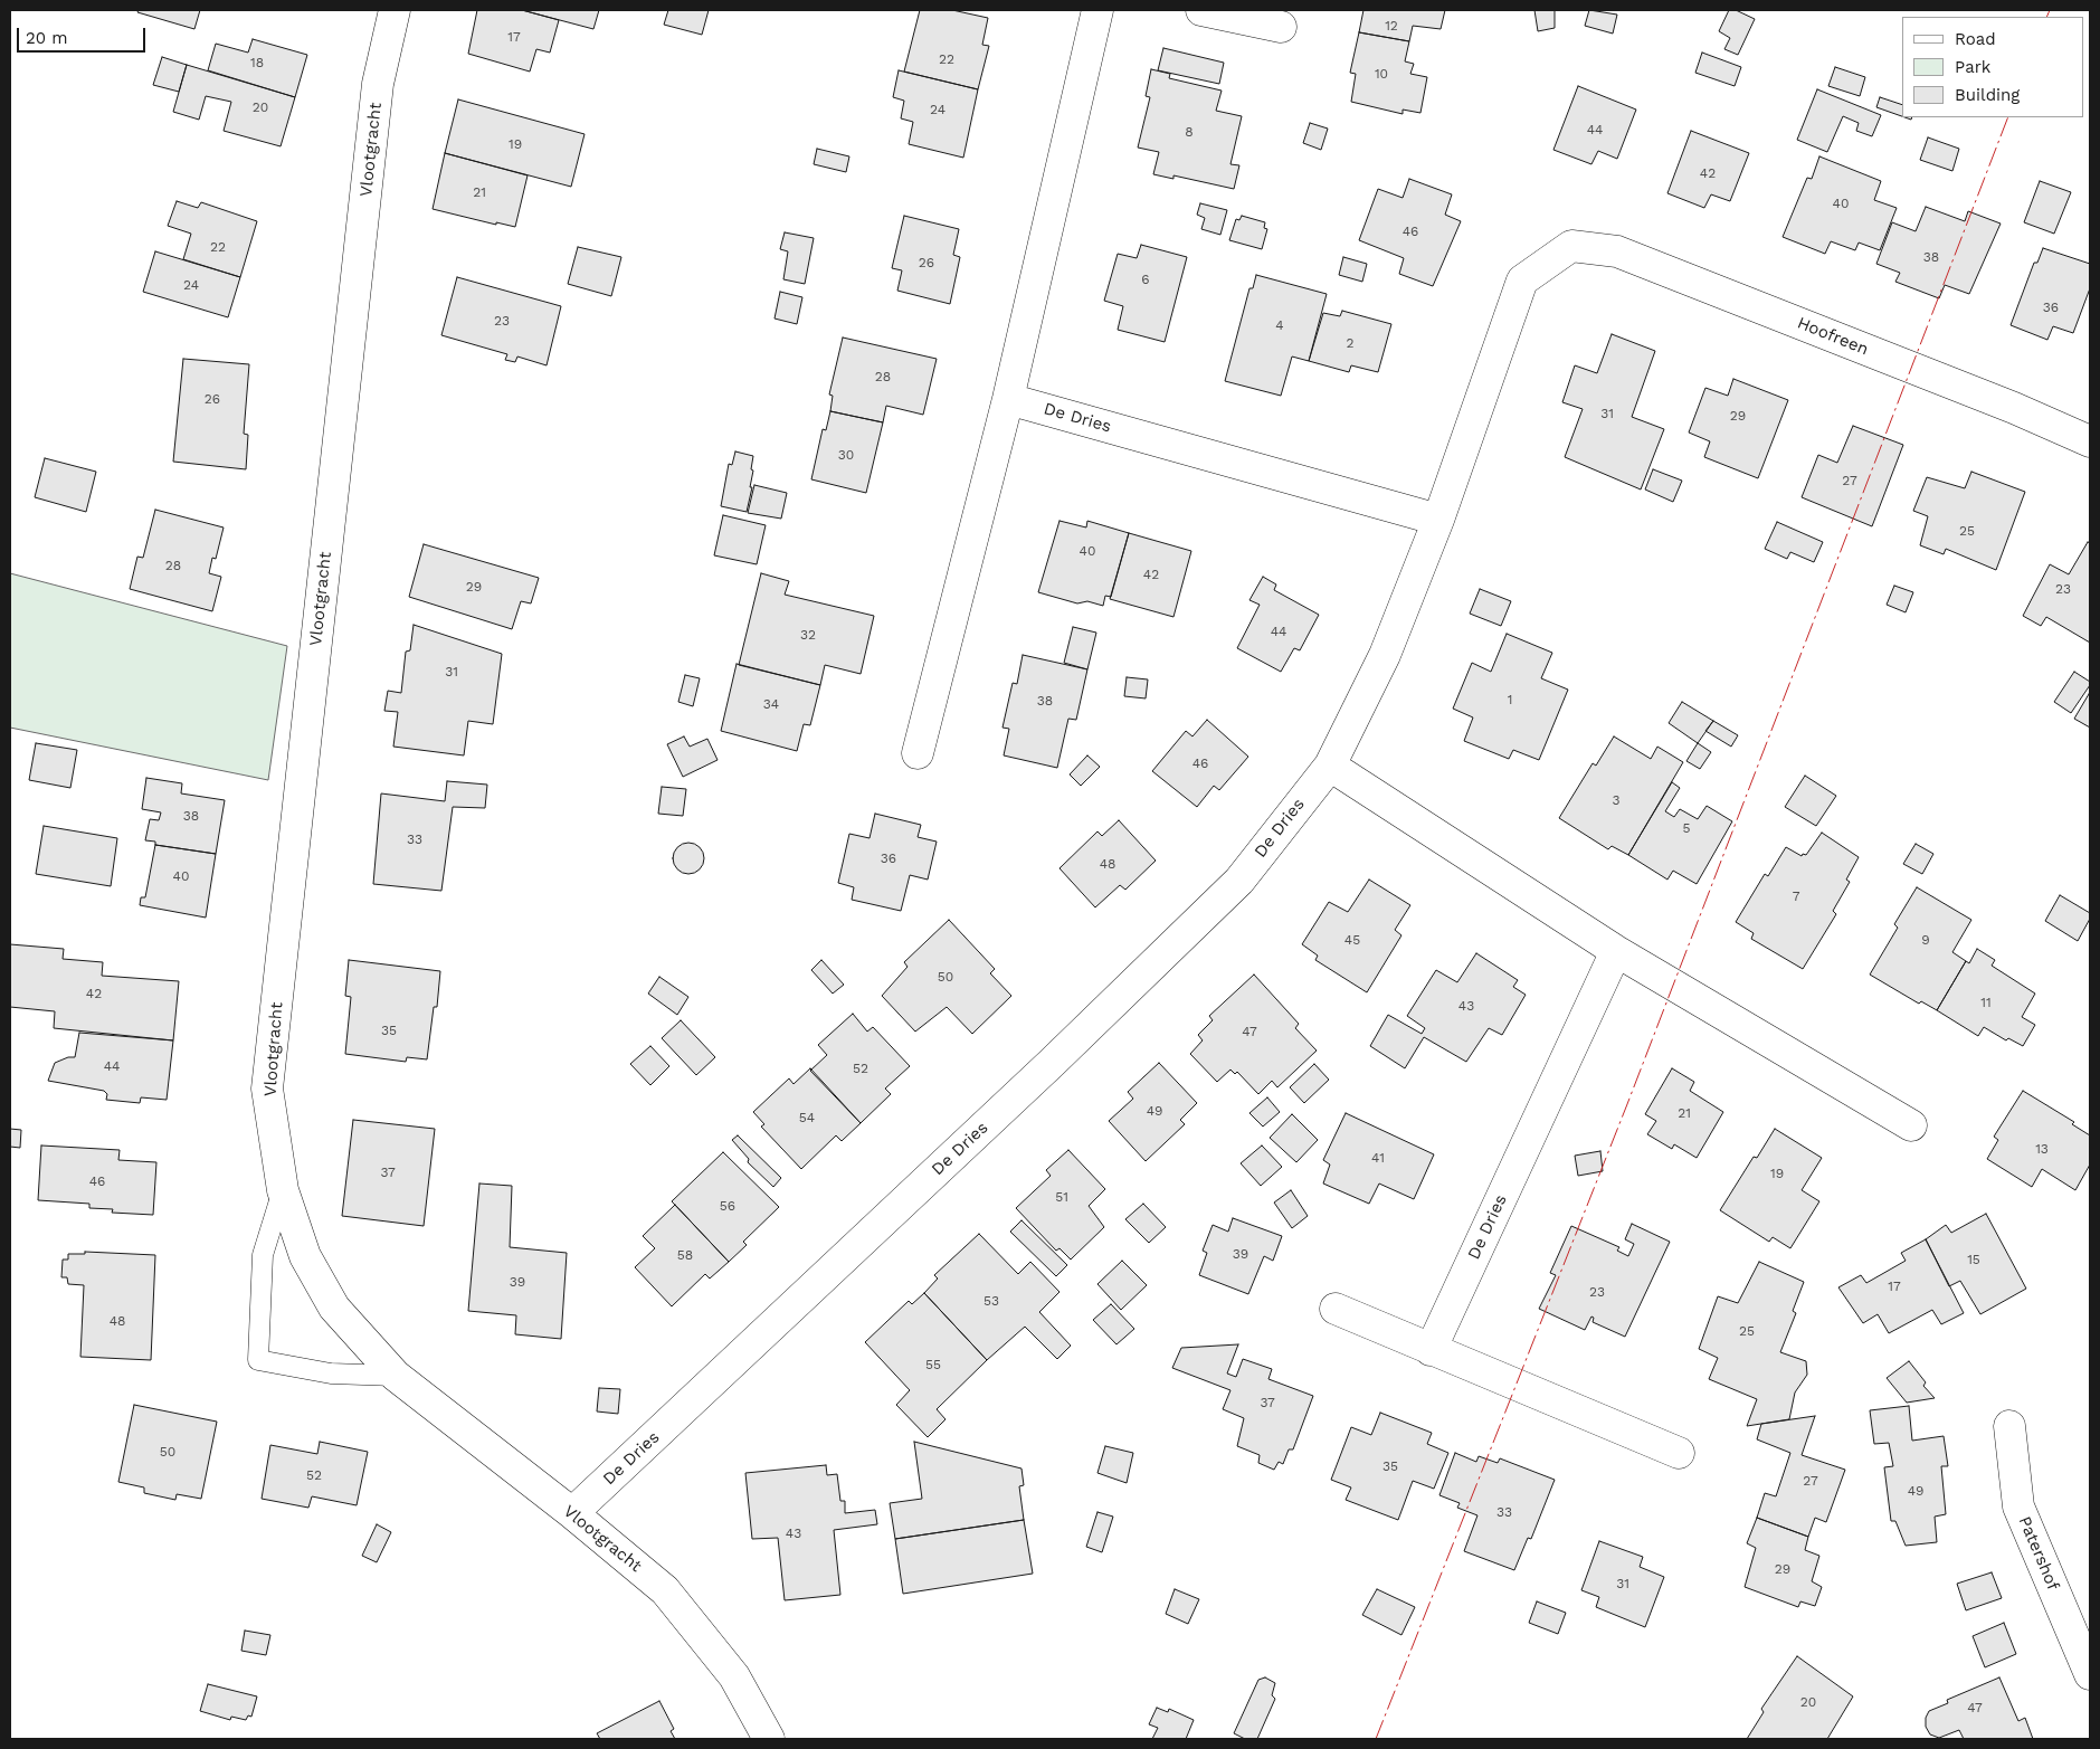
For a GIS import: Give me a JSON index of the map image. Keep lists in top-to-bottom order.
{
  "streets": {
    "street": [
      "Vlootgracht",
      "Hoofreen",
      "De Dries",
      "Patershof"
    ]
  },
  "crossings": [
    ["Vlootgracht", "De Dries"],
    ["Hoofreen", "De Dries"]
  ],
  "house_numbers": [
    "12",
    "17",
    "22",
    "18",
    "10",
    "20",
    "24",
    "44",
    "8",
    "19",
    "42",
    "21",
    "40",
    "46",
    "22",
    "38",
    "26",
    "6",
    "24",
    "36",
    "23",
    "4",
    "2",
    "28",
    "26",
    "31",
    "29",
    "30",
    "27",
    "25",
    "40",
    "28",
    "42",
    "29",
    "23",
    "44",
    "32",
    "31",
    "1",
    "38",
    "34",
    "46",
    "3",
    "38",
    "5",
    "33",
    "36",
    "48",
    "40",
    "7",
    "45",
    "9",
    "50",
    "42",
    "11",
    "43",
    "35",
    "47",
    "44",
    "52",
    "49",
    "21",
    "54",
    "13",
    "41",
    "37",
    "19",
    "46",
    "51",
    "56",
    "39",
    "58",
    "15",
    "39",
    "17",
    "23",
    "53",
    "48",
    "25",
    "55",
    "37",
    "50",
    "35",
    "52",
    "27",
    "49",
    "33",
    "43",
    "29",
    "31",
    "20",
    "47"
  ],
  "legend": ["Road", "Park", "Building"],
  "scale_bar": "20 m"
}
